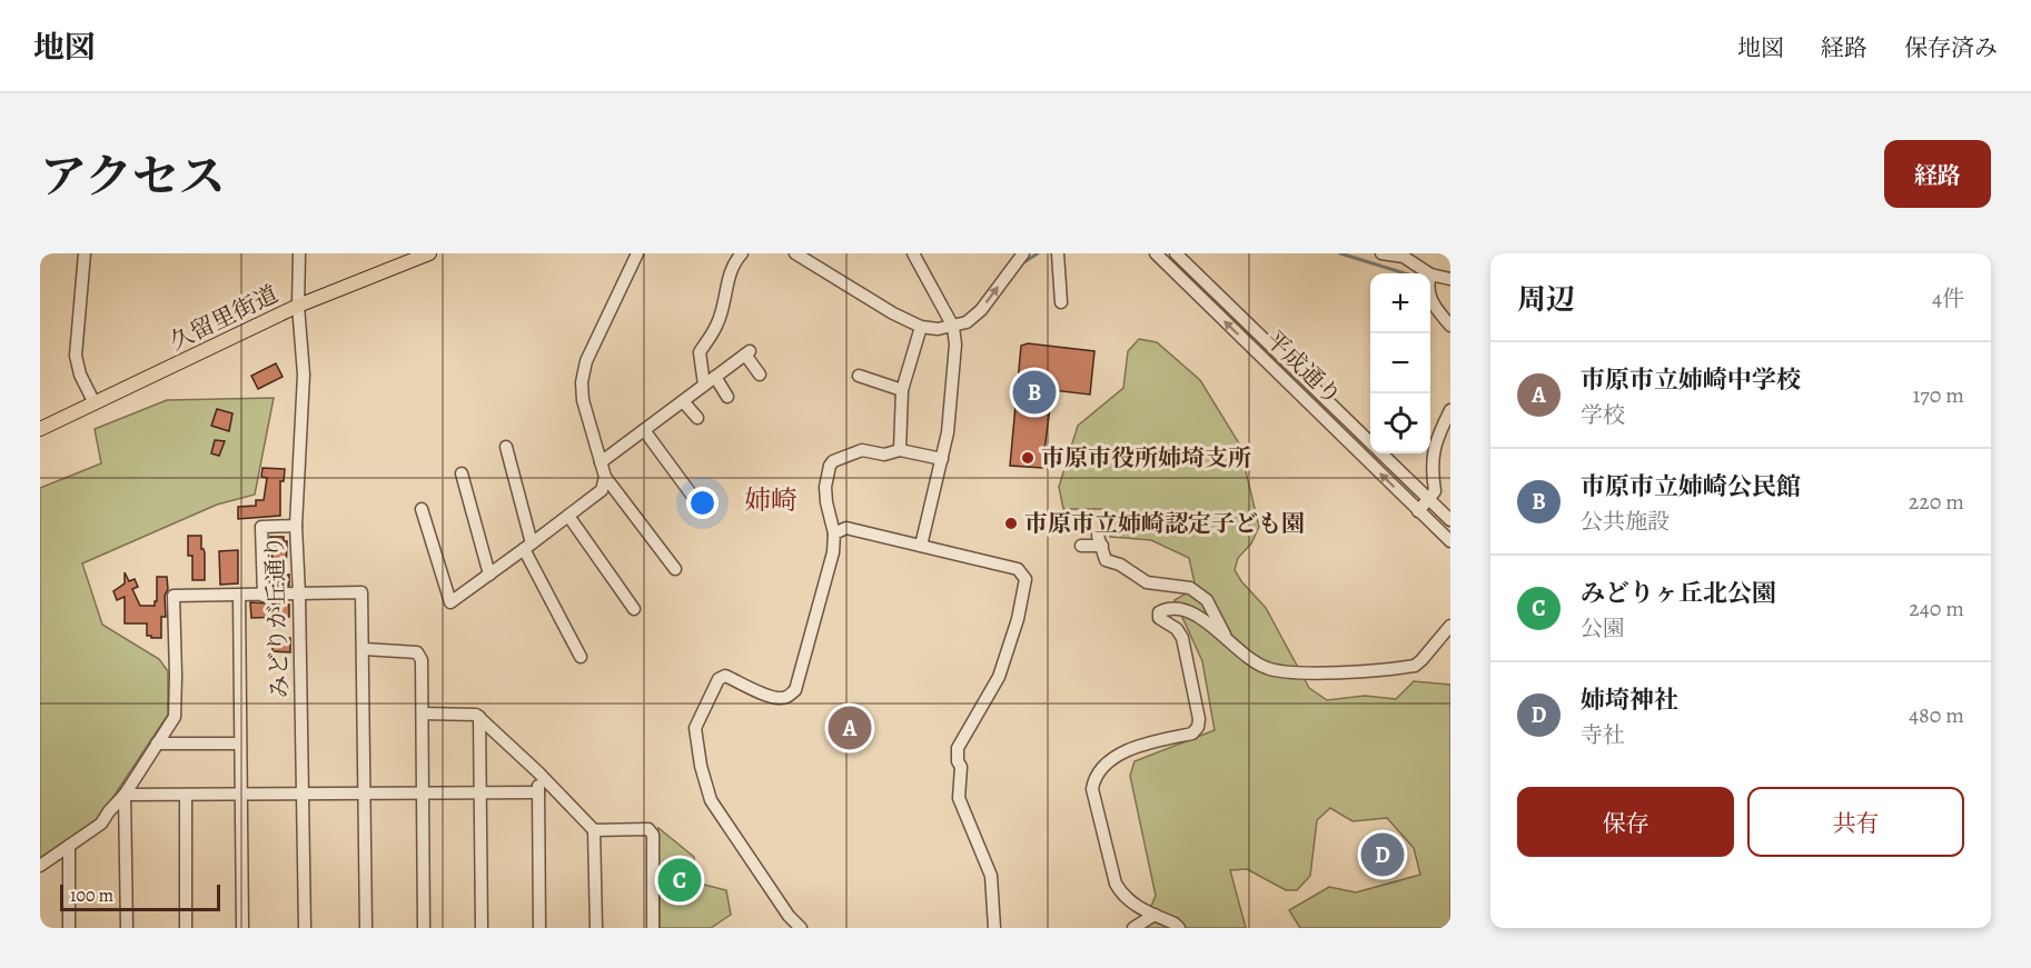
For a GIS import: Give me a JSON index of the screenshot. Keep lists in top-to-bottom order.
{
  "streets": {
    "main road": ["久留里街道"],
    "street": ["平成通り", "みどりが丘通り"]
  },
  "crossings": [
    ["久留里街道", "みどりが丘通り"]
  ],
  "districts": ["姉崎"],
  "places": ["市原市役所姉埼支所", "市原市立姉崎認定子ども園"],
  "scale_bar": "100 m",
  "page": {
    "header": "地図",
    "nav": ["地図", "経路", "保存済み"],
    "title": "アクセス",
    "buttons": [
      "経路",
      ["保存", "共有"]
    ],
    "heading": ["周辺", "4件"],
    "map_buttons": ["+", "−"],
    "list": [
      {
        "mark": "A",
        "name": "市原市立姉崎中学校",
        "note": "学校",
        "value": "170 m"
      },
      {
        "mark": "B",
        "name": "市原市立姉崎公民館",
        "note": "公共施設",
        "value": "220 m"
      },
      {
        "mark": "C",
        "name": "みどりヶ丘北公園",
        "note": "公園",
        "value": "240 m"
      },
      {
        "mark": "D",
        "name": "姉埼神社",
        "note": "寺社",
        "value": "480 m"
      }
    ],
    "pins": [
      "B",
      "A",
      "D",
      "C"
    ],
    "scale": "100 m"
  }
}
